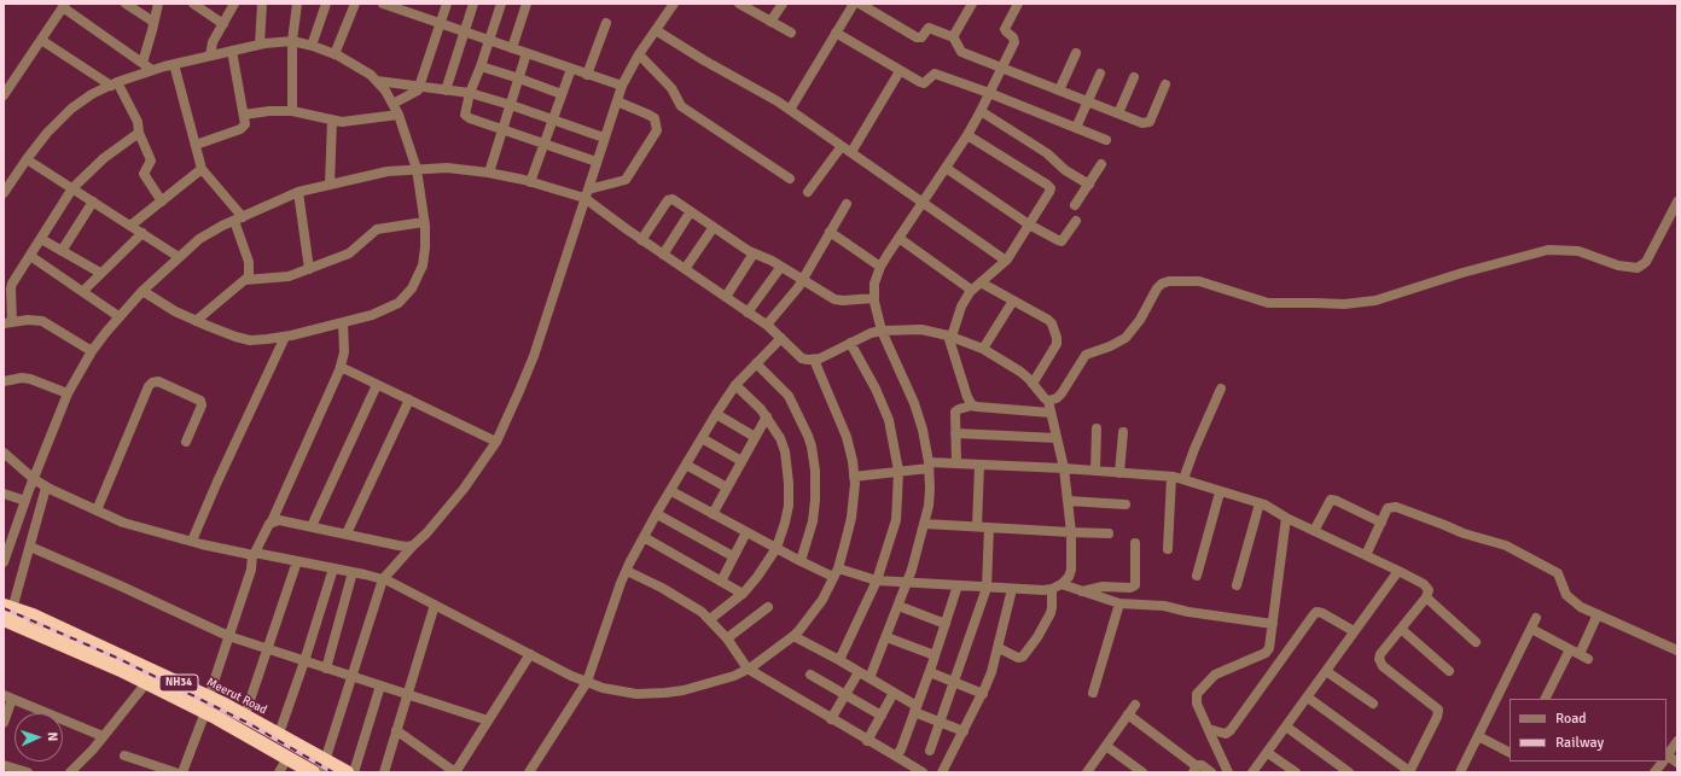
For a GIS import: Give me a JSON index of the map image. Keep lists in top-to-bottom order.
{
  "streets": {
    "highway": ["NH34", "Meerut Road"]
  },
  "crossings": [
    ["NH34", "Meerut Road"]
  ],
  "legend": ["Road", "Railway"],
  "north": "right"
}
